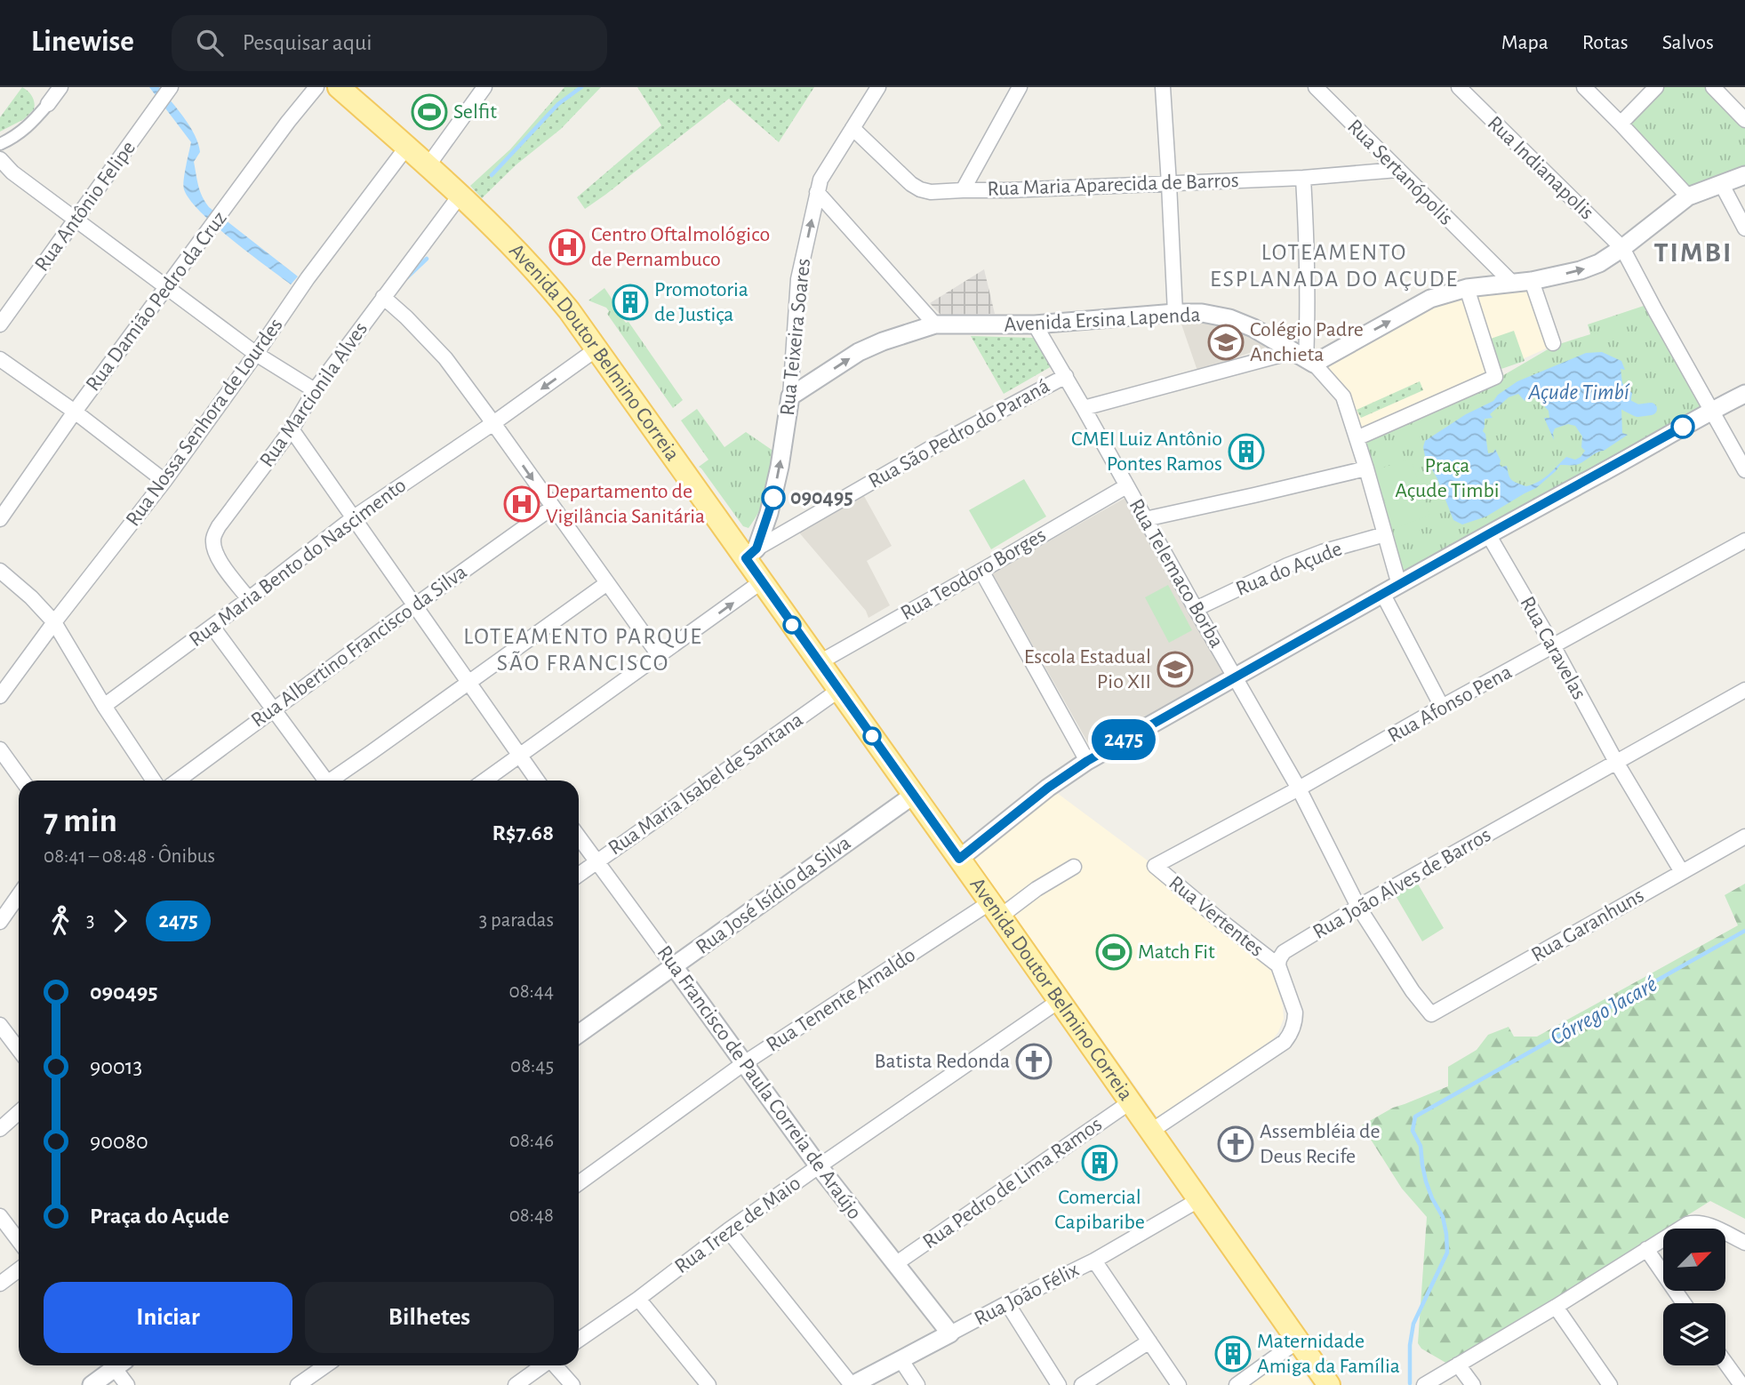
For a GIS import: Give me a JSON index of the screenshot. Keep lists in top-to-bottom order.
{
  "streets": {
    "main road": ["Avenida Doutor Belmino Correia"],
    "street": [
      "Rua Indianapolis",
      "Rua Sertanópolis",
      "Rua Maria Aparecida de Barros",
      "Rua Antônio Felipe",
      "Rua Damião Pedro da Cruz",
      "Avenida Ersina Lapenda",
      "Rua Teixeira Soares",
      "Rua Marcionila Alves",
      "Rua Nossa Senhora de Lourdes",
      "Rua São Pedro do Paraná",
      "Rua Maria Bento do Nascimento",
      "Rua do Açude",
      "Rua Telemaco Borba",
      "Rua Teodoro Borges",
      "Rua Albertino Francisco da Silva",
      "Rua Caravelas",
      "Rua Afonso Pena",
      "Rua Maria Isabel de Santana",
      "Rua João Alves de Barros",
      "Rua José Isídio da Silva",
      "Rua Vertentes",
      "Rua Garanhuns",
      "Rua Tenente Arnaldo",
      "Rua Francisco de Paula Correia de Araújo",
      "Rua Pedro de Lima Ramos",
      "Rua Treze de Maio",
      "Rua João Félix"
    ]
  },
  "crossings": [
    ["Rua Sertanópolis", "Rua Maria Aparecida de Barros"],
    ["Rua Maria Aparecida de Barros", "Rua Teixeira Soares"],
    ["Avenida Ersina Lapenda", "Rua Teixeira Soares"],
    ["Avenida Ersina Lapenda", "Rua Telemaco Borba"],
    ["Rua Teixeira Soares", "Avenida Doutor Belmino Correia"],
    ["Rua Teixeira Soares", "Rua São Pedro do Paraná"],
    ["Avenida Doutor Belmino Correia", "Rua Marcionila Alves"],
    ["Avenida Doutor Belmino Correia", "Rua Nossa Senhora de Lourdes"],
    ["Avenida Doutor Belmino Correia", "Rua São Pedro do Paraná"],
    ["Avenida Doutor Belmino Correia", "Rua Maria Bento do Nascimento"],
    ["Avenida Doutor Belmino Correia", "Rua Teodoro Borges"],
    ["Avenida Doutor Belmino Correia", "Rua Maria Isabel de Santana"],
    ["Avenida Doutor Belmino Correia", "Rua José Isídio da Silva"],
    ["Avenida Doutor Belmino Correia", "Rua Tenente Arnaldo"],
    ["Avenida Doutor Belmino Correia", "Rua Pedro de Lima Ramos"],
    ["Avenida Doutor Belmino Correia", "Rua Treze de Maio"],
    ["Avenida Doutor Belmino Correia", "Rua João Félix"],
    ["Rua Marcionila Alves", "Rua Maria Bento do Nascimento"],
    ["Rua São Pedro do Paraná", "Rua Telemaco Borba"],
    ["Rua do Açude", "Rua Telemaco Borba"],
    ["Rua Telemaco Borba", "Rua Teodoro Borges"],
    ["Rua Telemaco Borba", "Rua Afonso Pena"],
    ["Rua Telemaco Borba", "Rua João Alves de Barros"],
    ["Rua Telemaco Borba", "Rua Garanhuns"],
    ["Rua Caravelas", "Rua Afonso Pena"],
    ["Rua Caravelas", "Rua João Alves de Barros"],
    ["Rua Caravelas", "Rua Garanhuns"],
    ["Rua Afonso Pena", "Rua Vertentes"],
    ["Rua Maria Isabel de Santana", "Rua Francisco de Paula Correia de Araújo"],
    ["Rua João Alves de Barros", "Rua Vertentes"],
    ["Rua José Isídio da Silva", "Rua Francisco de Paula Correia de Araújo"],
    ["Rua Tenente Arnaldo", "Rua Francisco de Paula Correia de Araújo"],
    ["Rua Francisco de Paula Correia de Araújo", "Rua Pedro de Lima Ramos"],
    ["Rua Francisco de Paula Correia de Araújo", "Rua Treze de Maio"],
    ["Rua Francisco de Paula Correia de Araújo", "Rua João Félix"]
  ],
  "one_way": ["Rua Teixeira Soares"],
  "districts": ["LOTEAMENTO ESPLANADA DO AÇUDE", "TIMBI", "LOTEAMENTO PARQUE SÃO FRANCISCO"],
  "water": ["Açude Timbí", "Córrego Jacaré"],
  "parks": ["Praça Açude Timbi"],
  "places": {
    "sports": ["Selfit", "Match Fit"],
    "hospital": ["Centro Oftalmológico de Pernambuco", "Departamento de Vigilância Sanitária"],
    "building": [
      "Promotoria de Justiça",
      "CMEI Luiz Antônio Pontes Ramos",
      "Comercial Capibaribe",
      "Maternidade Amiga da Família"
    ],
    "school or university": ["Colégio Padre Anchieta", "Escola Estadual Pio XII"],
    "other": ["090495"],
    "church": ["Batista Redonda", "Assembléia de Deus Recife"]
  },
  "lines": ["bus line 2475"],
  "north": "top right",
  "page": {
    "header": "Linewise",
    "search": "Pesquisar aqui",
    "nav": ["Mapa", "Rotas", "Salvos"],
    "on_map": "2475",
    "heading": ["7 min", "08:41 – 08:48 · Ônibus", "R$7.68"],
    "legs": ["3", "2475", "3 paradas"],
    "list": [
      {
        "name": "090495",
        "value": "08:44"
      },
      {
        "name": "90013",
        "value": "08:45"
      },
      {
        "name": "90080",
        "value": "08:46"
      },
      {
        "name": "Praça do Açude",
        "value": "08:48"
      }
    ],
    "buttons": ["Iniciar", "Bilhetes"]
  }
}
